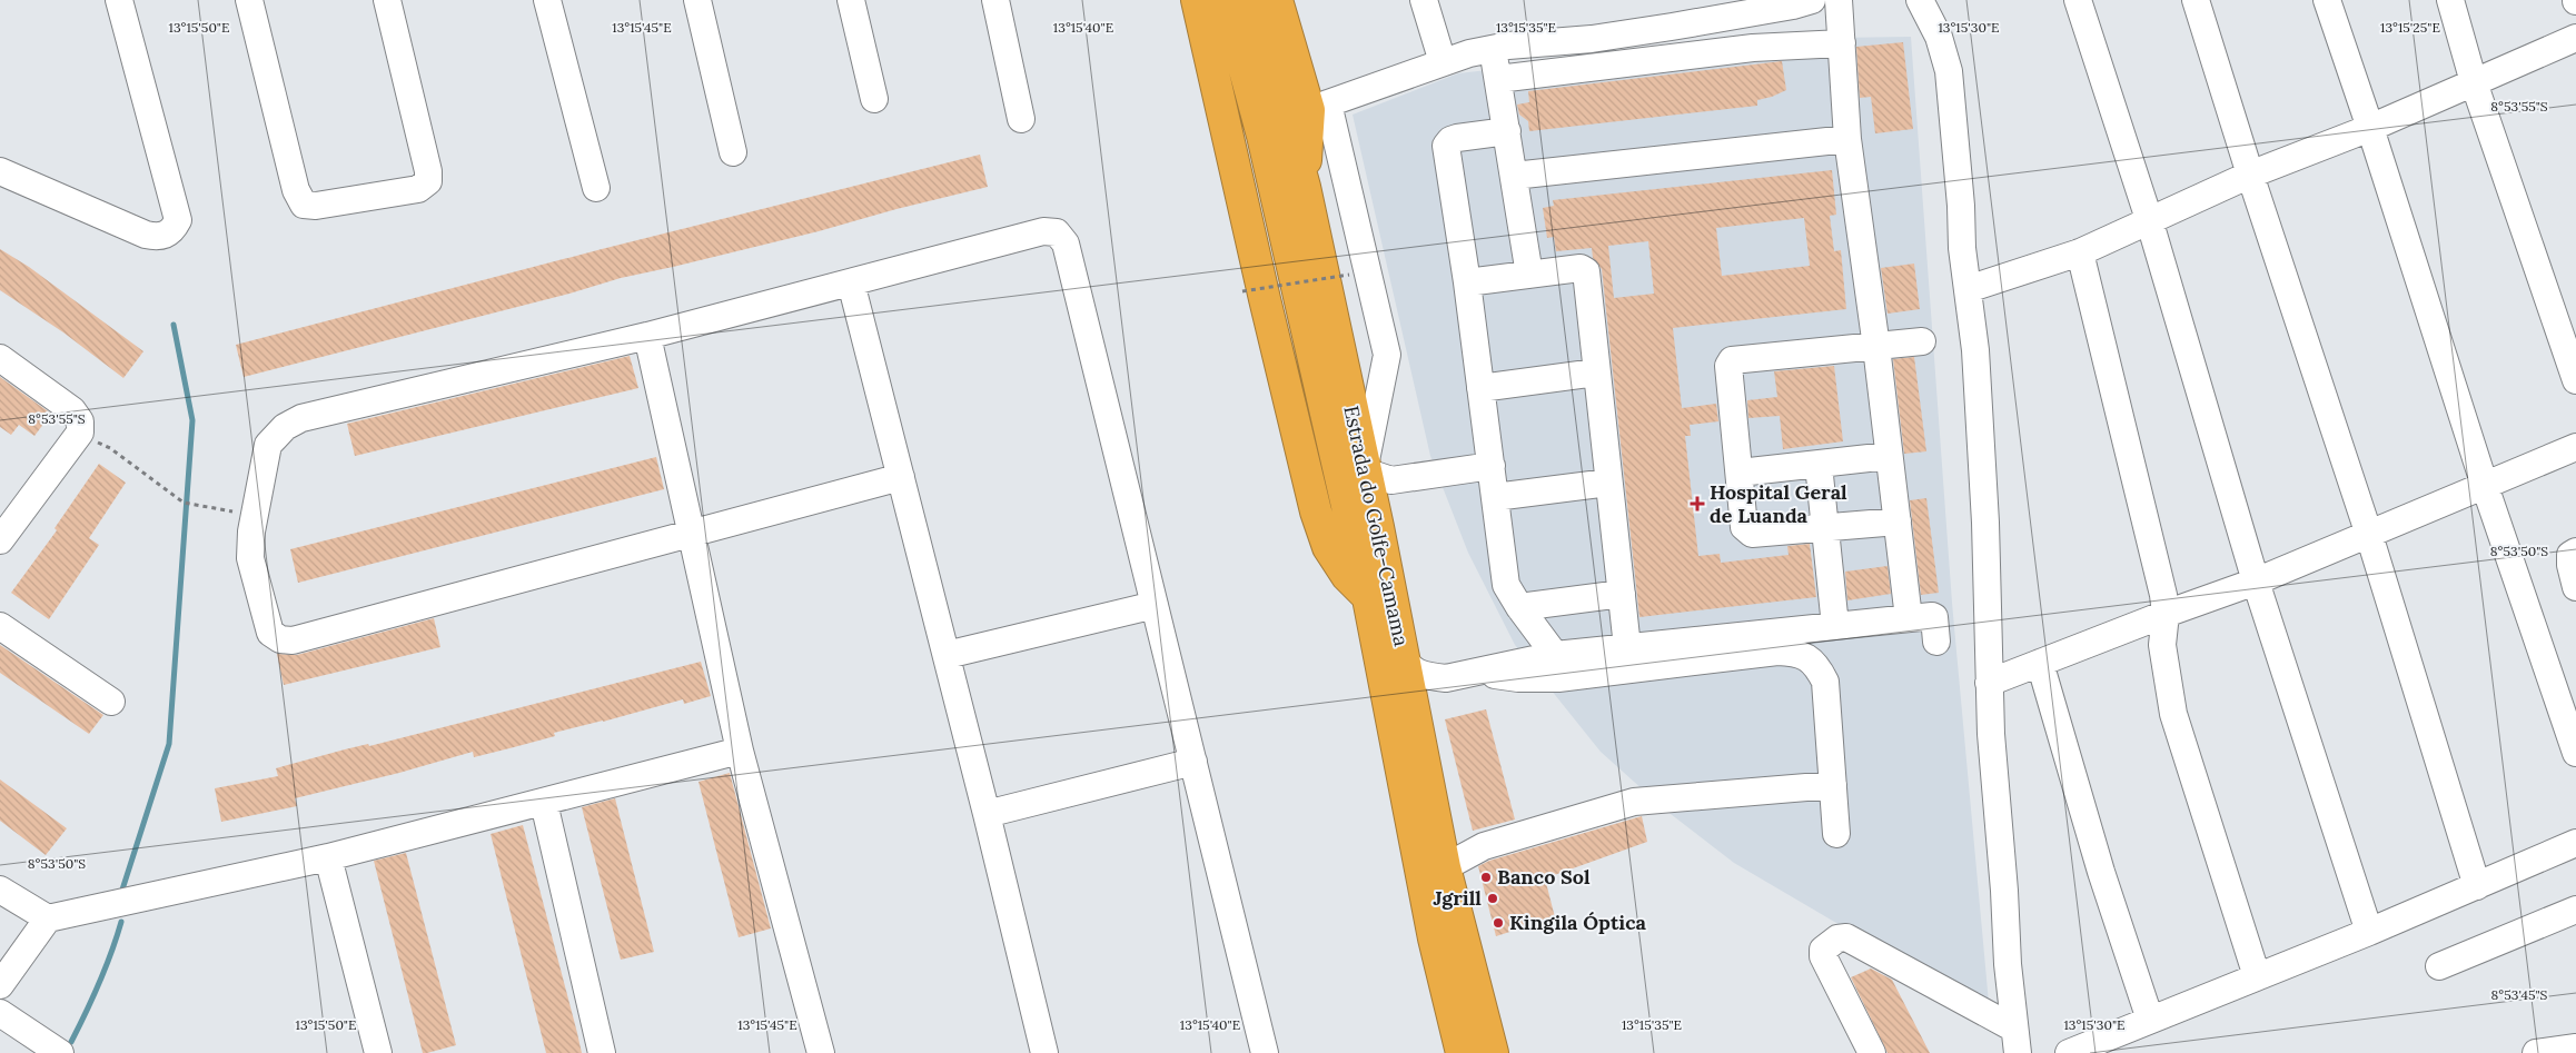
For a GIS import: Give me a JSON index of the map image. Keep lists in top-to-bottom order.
{
  "streets": {
    "highway": ["Estrada do Golfe-Camama"]
  },
  "places": {
    "health": ["Hospital Geral de Luanda"],
    "other": ["Banco Sol", "Jgrill", "Kingila Óptica"]
  },
  "coordinates": [
    "13°15'50\"E",
    "13°15'45\"E",
    "13°15'40\"E",
    "13°15'35\"E",
    "13°15'30\"E",
    "13°15'25\"E",
    "8°53'55\"S",
    "8°53'50\"S",
    "8°53'45\"S"
  ]
}
